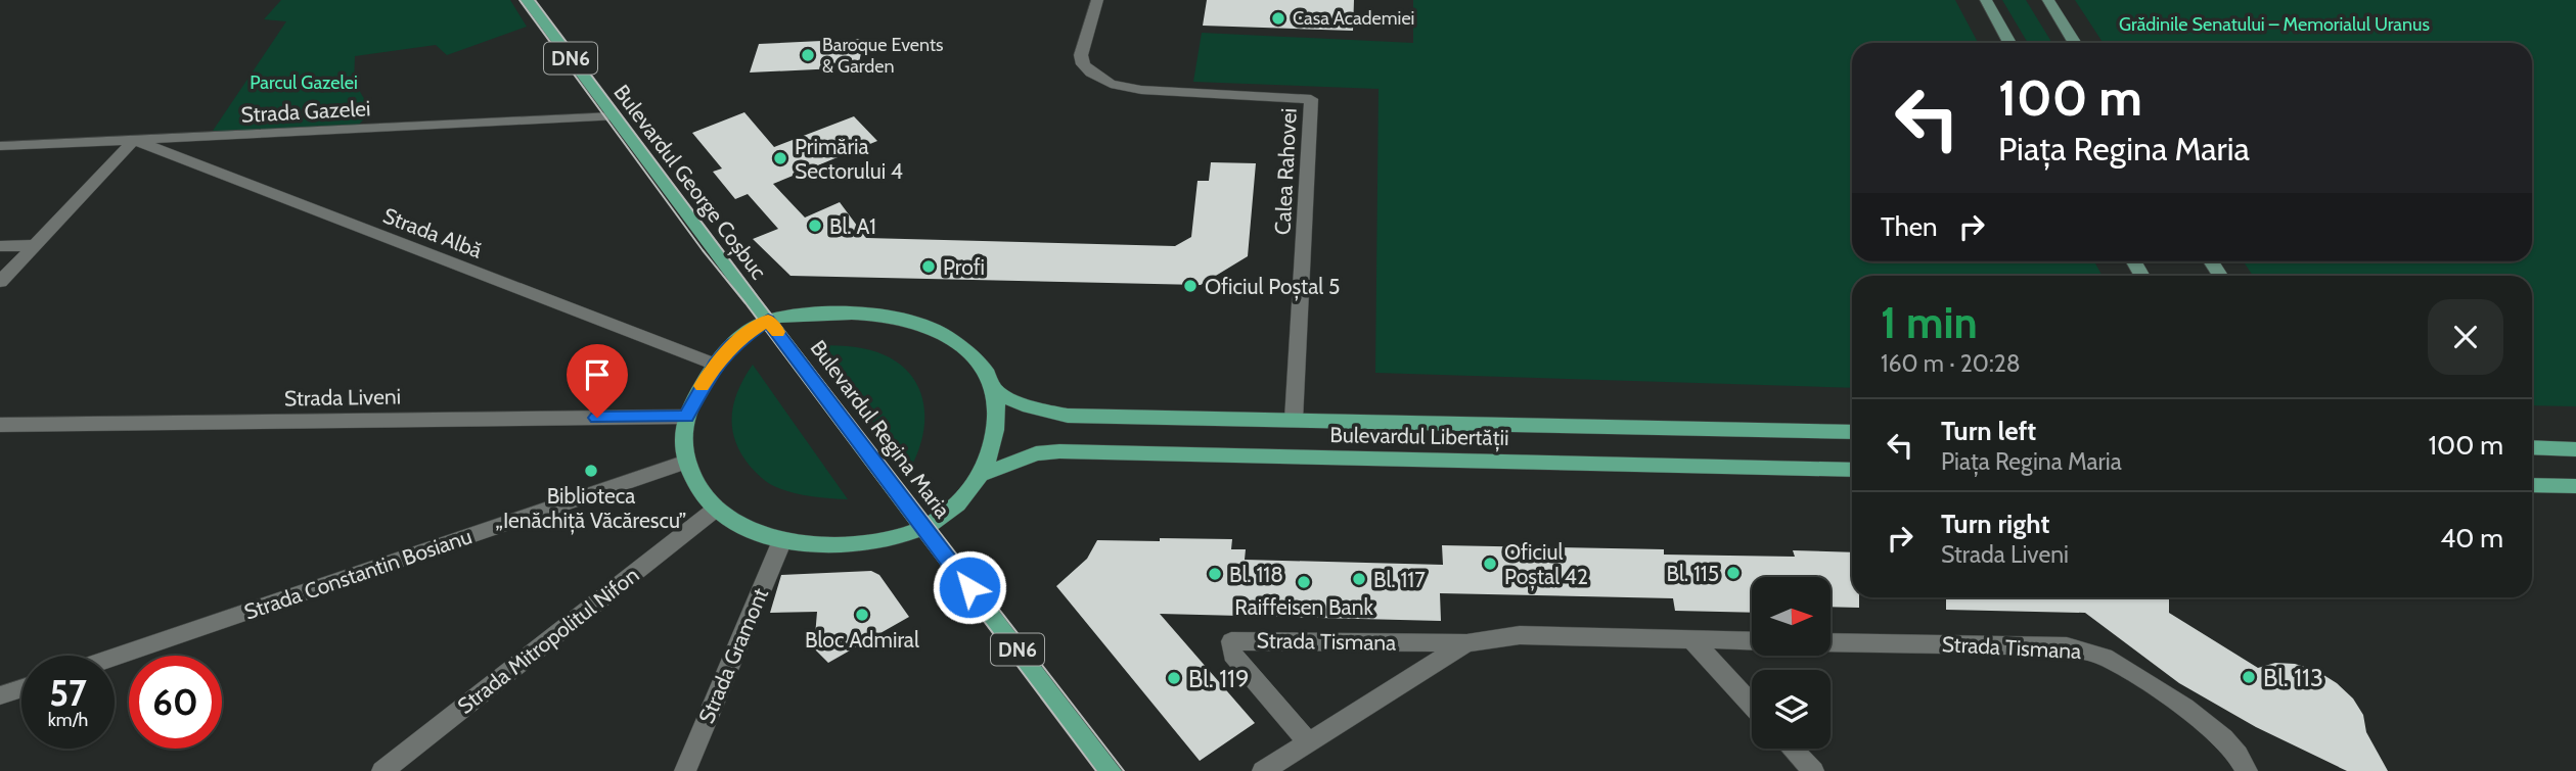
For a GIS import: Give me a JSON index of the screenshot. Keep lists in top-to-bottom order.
{
  "streets": {
    "main road": [
      "DN6",
      "Bulevardul George Coșbuc",
      "Bulevardul Regina Maria",
      "Bulevardul Libertății"
    ],
    "street": [
      "Strada Gazelei",
      "Calea Rahovei",
      "Strada Albă",
      "Strada Liveni",
      "Strada Constantin Bosianu",
      "Strada Mitropolitul Nifon",
      "Strada Tismana",
      "Strada Gramont"
    ]
  },
  "crossings": [
    ["Strada Gazelei", "Bulevardul George Coșbuc"],
    ["Strada Gazelei", "Strada Albă"],
    ["Calea Rahovei", "Bulevardul Libertății"],
    ["Bulevardul George Coșbuc", "Bulevardul Regina Maria"]
  ],
  "parks": ["Grădinile Senatului – Memorialul Uranus", "Parcul Gazelei"],
  "places": [
    "Casa Academiei",
    "Baroque Events & Garden",
    "Primăria Sectorului 4",
    "Bl. A1",
    "Profi",
    "Oficiul Poștal 5",
    "Biblioteca „Ienăchiță Văcărescu”",
    "Oficiul Poștal 42",
    "Bl. 115",
    "Bl. 118",
    "Bl. 117",
    "Raiffeisen Bank",
    "Bloc Admiral",
    "Bl. 113",
    "Bl. 119"
  ],
  "north": "right",
  "page": {
    "turn": ["100 m", "Piața Regina Maria"],
    "then": "Then",
    "heading": ["1 min", "160 m · 20:28"],
    "list": [
      {
        "name": "Turn left",
        "note": "Piața Regina Maria",
        "value": "100 m"
      },
      {
        "name": "Turn right",
        "note": "Strada Liveni",
        "value": "40 m"
      }
    ],
    "speed": "57 km/h",
    "limit": "60"
  }
}
